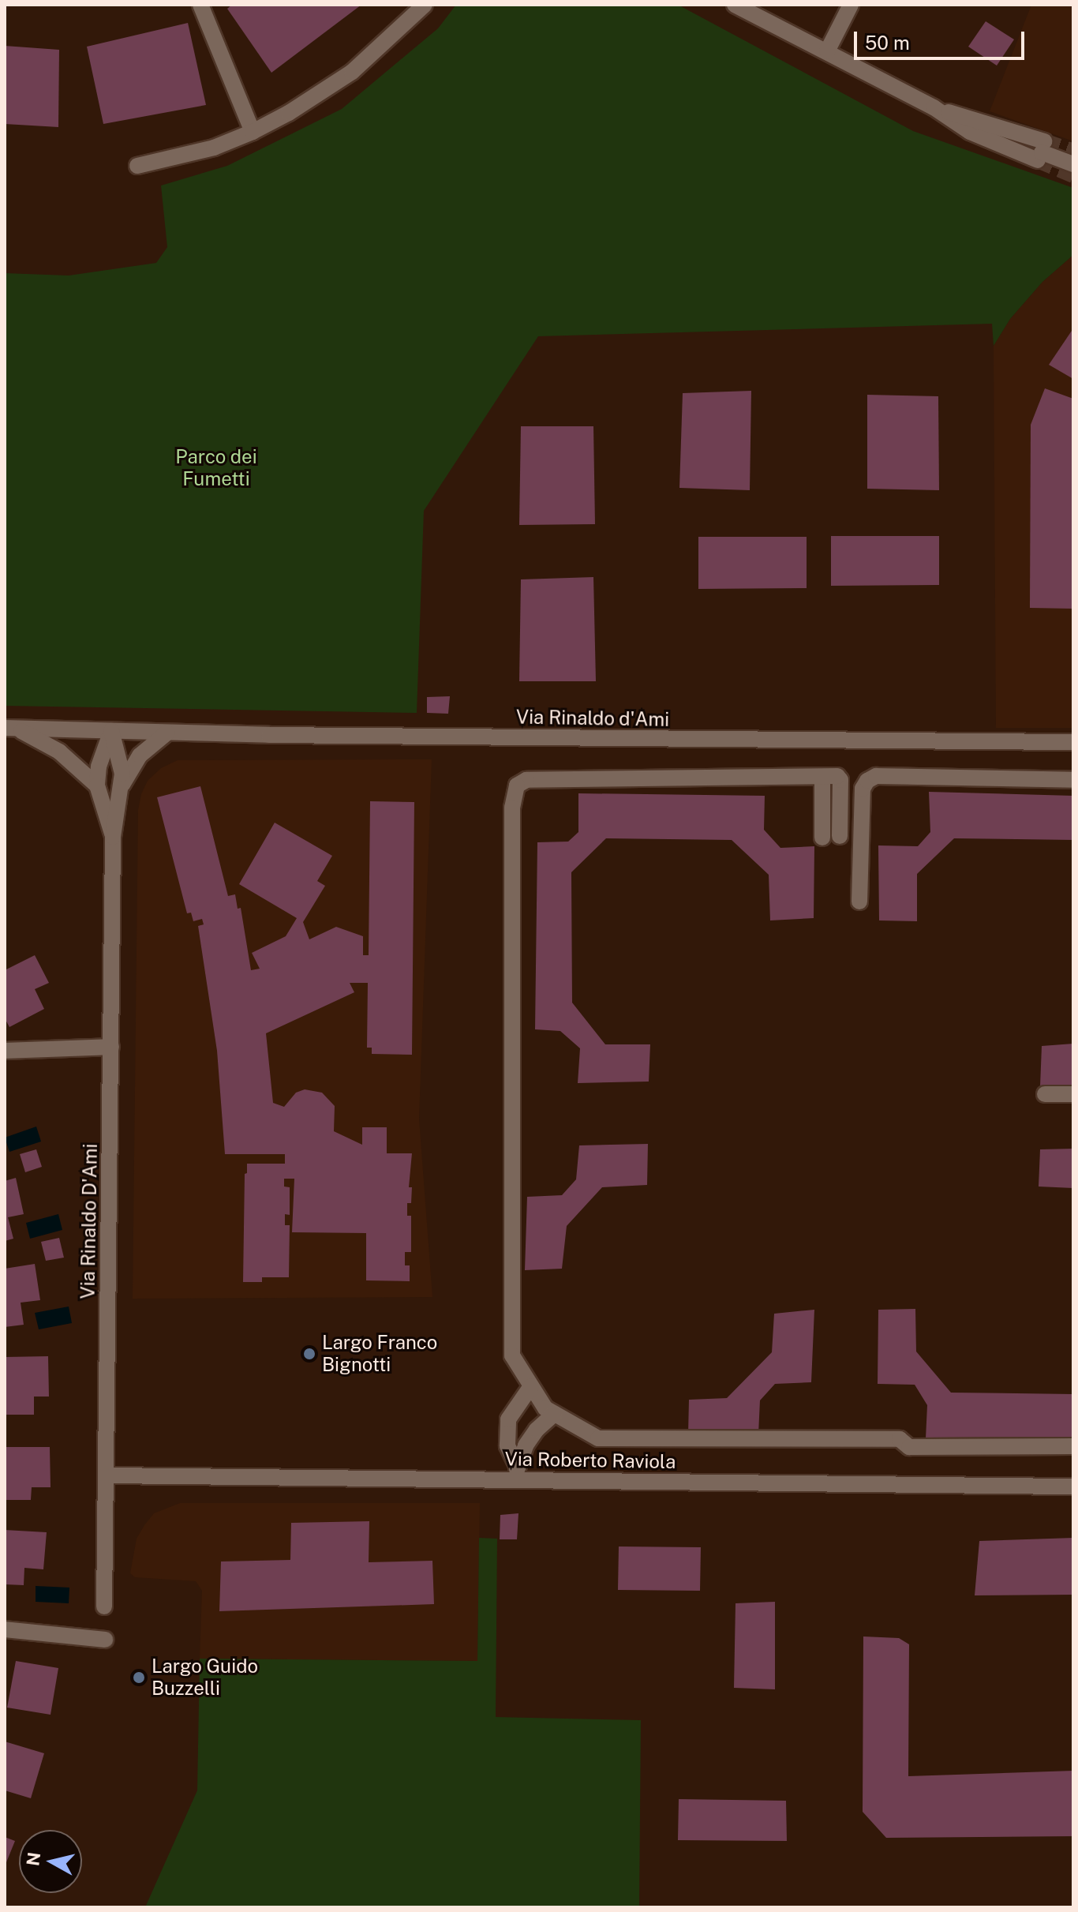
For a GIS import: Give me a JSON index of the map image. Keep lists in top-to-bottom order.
{
  "streets": {
    "street": ["Via Rinaldo d'Ami", "Via Rinaldo D'Ami", "Via Roberto Raviola"]
  },
  "crossings": [
    ["Via Rinaldo d'Ami", "Via Rinaldo D'Ami"],
    ["Via Rinaldo D'Ami", "Via Roberto Raviola"]
  ],
  "parks": ["Parco dei Fumetti"],
  "places": ["Largo Franco Bignotti", "Largo Guido Buzzelli"],
  "scale_bar": "50 m",
  "north": "left"
}
